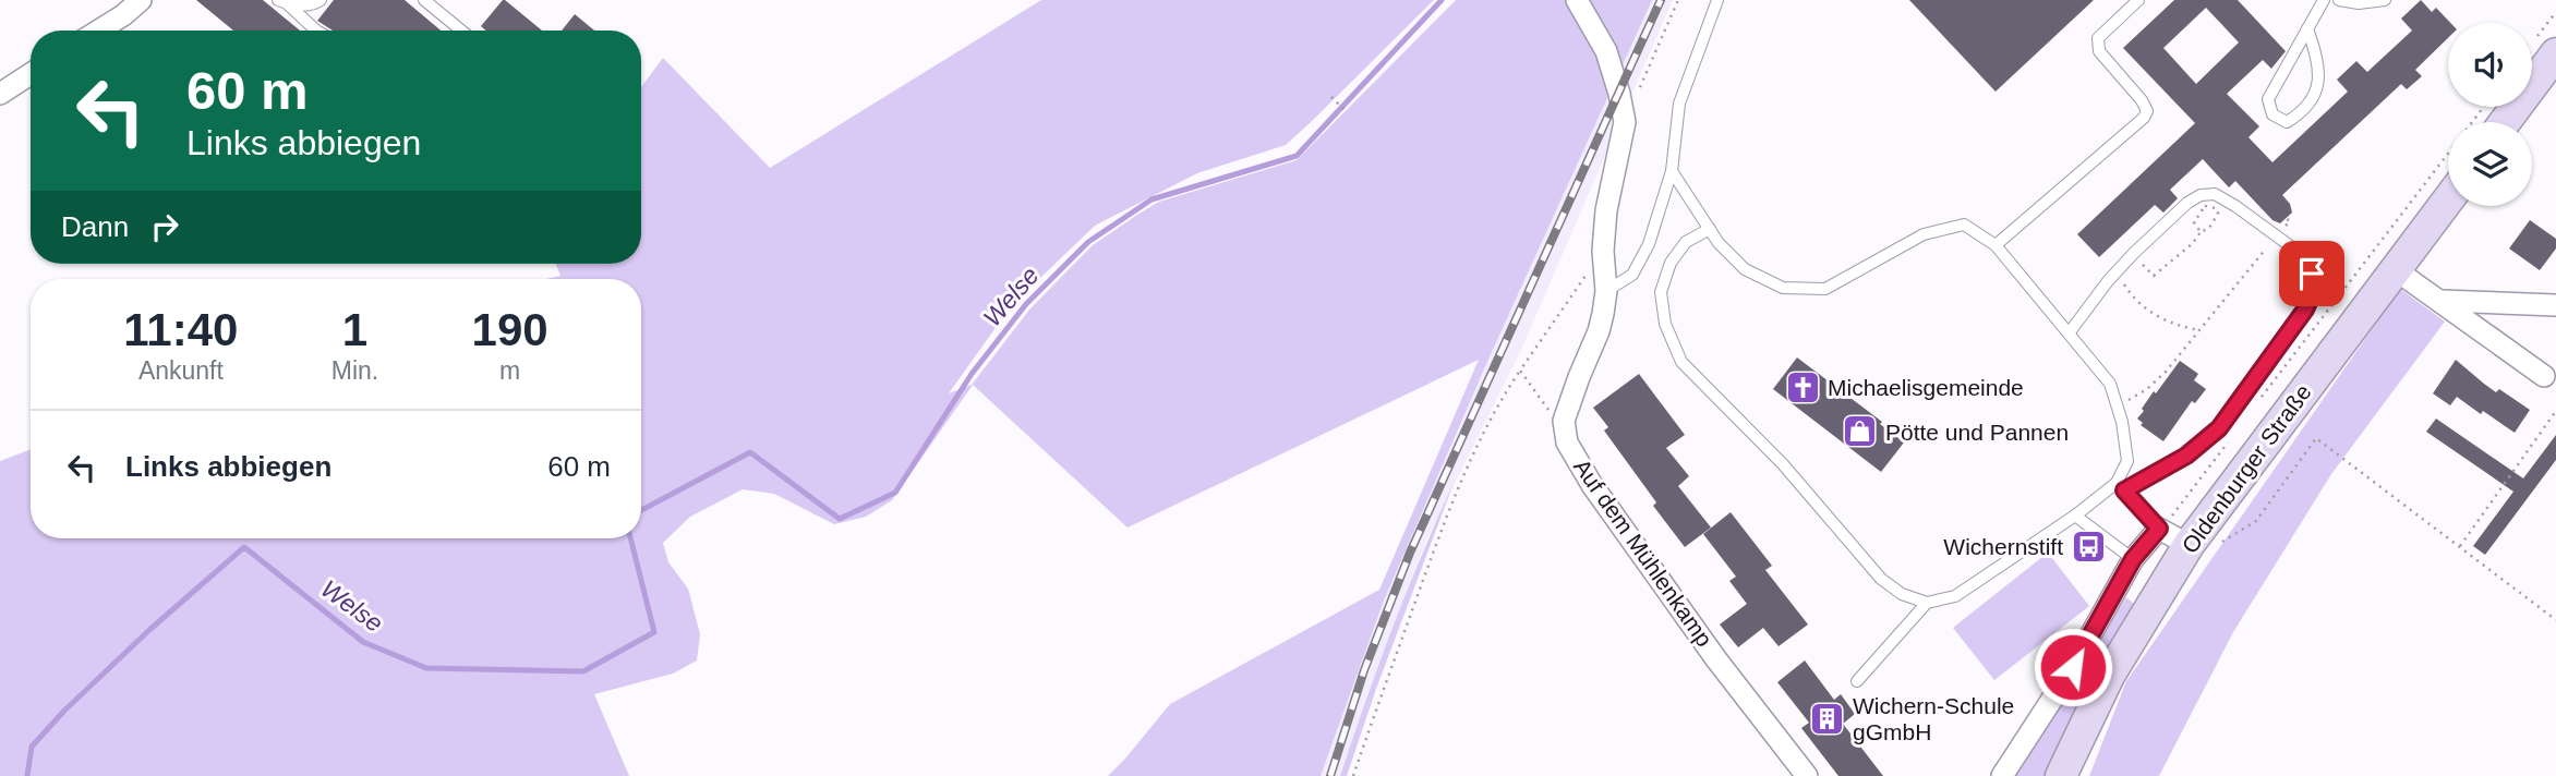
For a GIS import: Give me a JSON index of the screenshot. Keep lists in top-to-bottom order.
{
  "streets": {
    "main road": ["Oldenburger Straße"],
    "street": ["Auf dem Mühlenkamp"]
  },
  "water": ["Welse"],
  "places": {
    "church": ["Michaelisgemeinde"],
    "shop": ["Pötte und Pannen"],
    "bus stop": ["Wichernstift"],
    "building": ["Wichern-Schule gGmbH"]
  },
  "page": {
    "turn": ["60 m", "Links abbiegen"],
    "then": "Dann",
    "eta": [
      "11:40",
      "Ankunft",
      "1",
      "Min.",
      "190",
      "m"
    ],
    "list": [
      {
        "name": "Links abbiegen",
        "value": "60 m"
      }
    ]
  }
}
